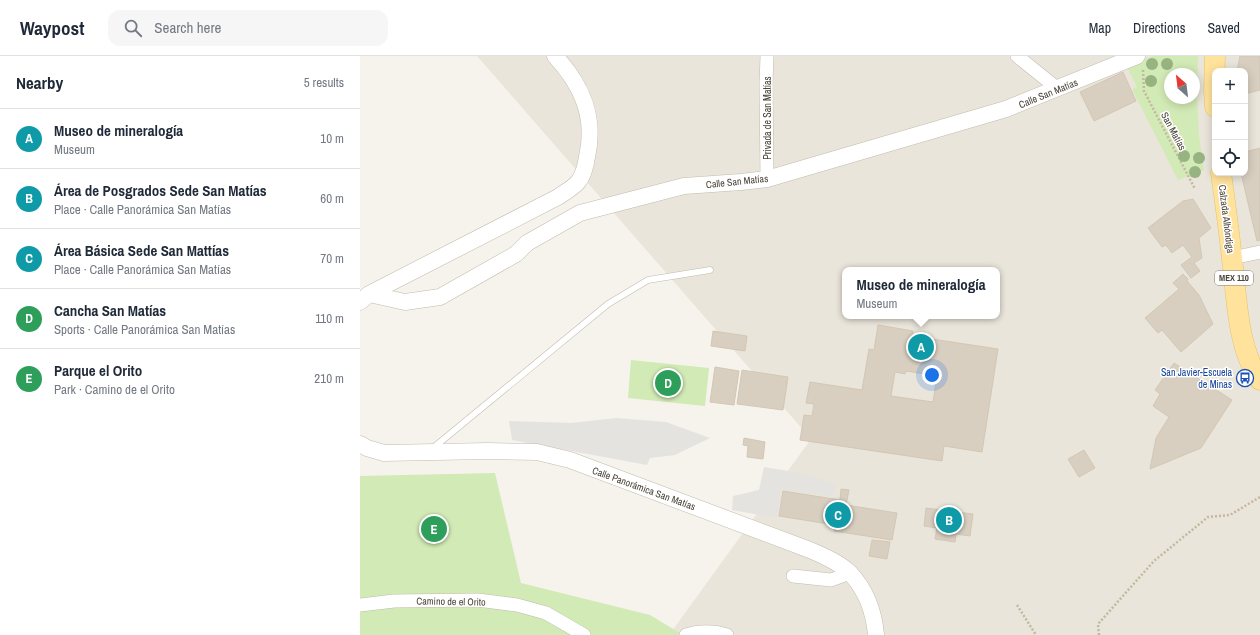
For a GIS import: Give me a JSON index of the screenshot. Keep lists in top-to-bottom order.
{
  "streets": {
    "main road": ["Calzada Alhóndiga", "MEX 110"],
    "street": [
      "Calle San Matías",
      "Privada de San Matías",
      "Calle Panorámica San Matías",
      "Camino de el Orito"
    ],
    "path": ["San Matías"]
  },
  "crossings": [
    ["Calle San Matías", "Privada de San Matías"],
    ["Calle San Matías", "San Matías"]
  ],
  "places": {
    "bus stop": ["San Javier-Escuela de Minas"]
  },
  "north": "top left",
  "page": {
    "header": "Waypost",
    "search": "Search here",
    "nav": ["Map", "Directions", "Saved"],
    "heading": ["Nearby", "5 results"],
    "map_buttons": ["+", "−"],
    "list": [
      {
        "mark": "A",
        "name": "Museo de mineralogía",
        "note": "Museum",
        "value": "10 m"
      },
      {
        "mark": "B",
        "name": "Área de Posgrados Sede San Matías",
        "note": "Place · Calle Panorámica San Matías",
        "value": "60 m"
      },
      {
        "mark": "C",
        "name": "Área Básica Sede San Mattías",
        "note": "Place · Calle Panorámica San Matías",
        "value": "70 m"
      },
      {
        "mark": "D",
        "name": "Cancha San Matías",
        "note": "Sports · Calle Panorámica San Matías",
        "value": "110 m"
      },
      {
        "mark": "E",
        "name": "Parque el Orito",
        "note": "Park · Camino de el Orito",
        "value": "210 m"
      }
    ],
    "popup": ["Museo de mineralogía", "Museum"],
    "pins": [
      "A",
      "D",
      "C",
      "B",
      "E"
    ]
  }
}
